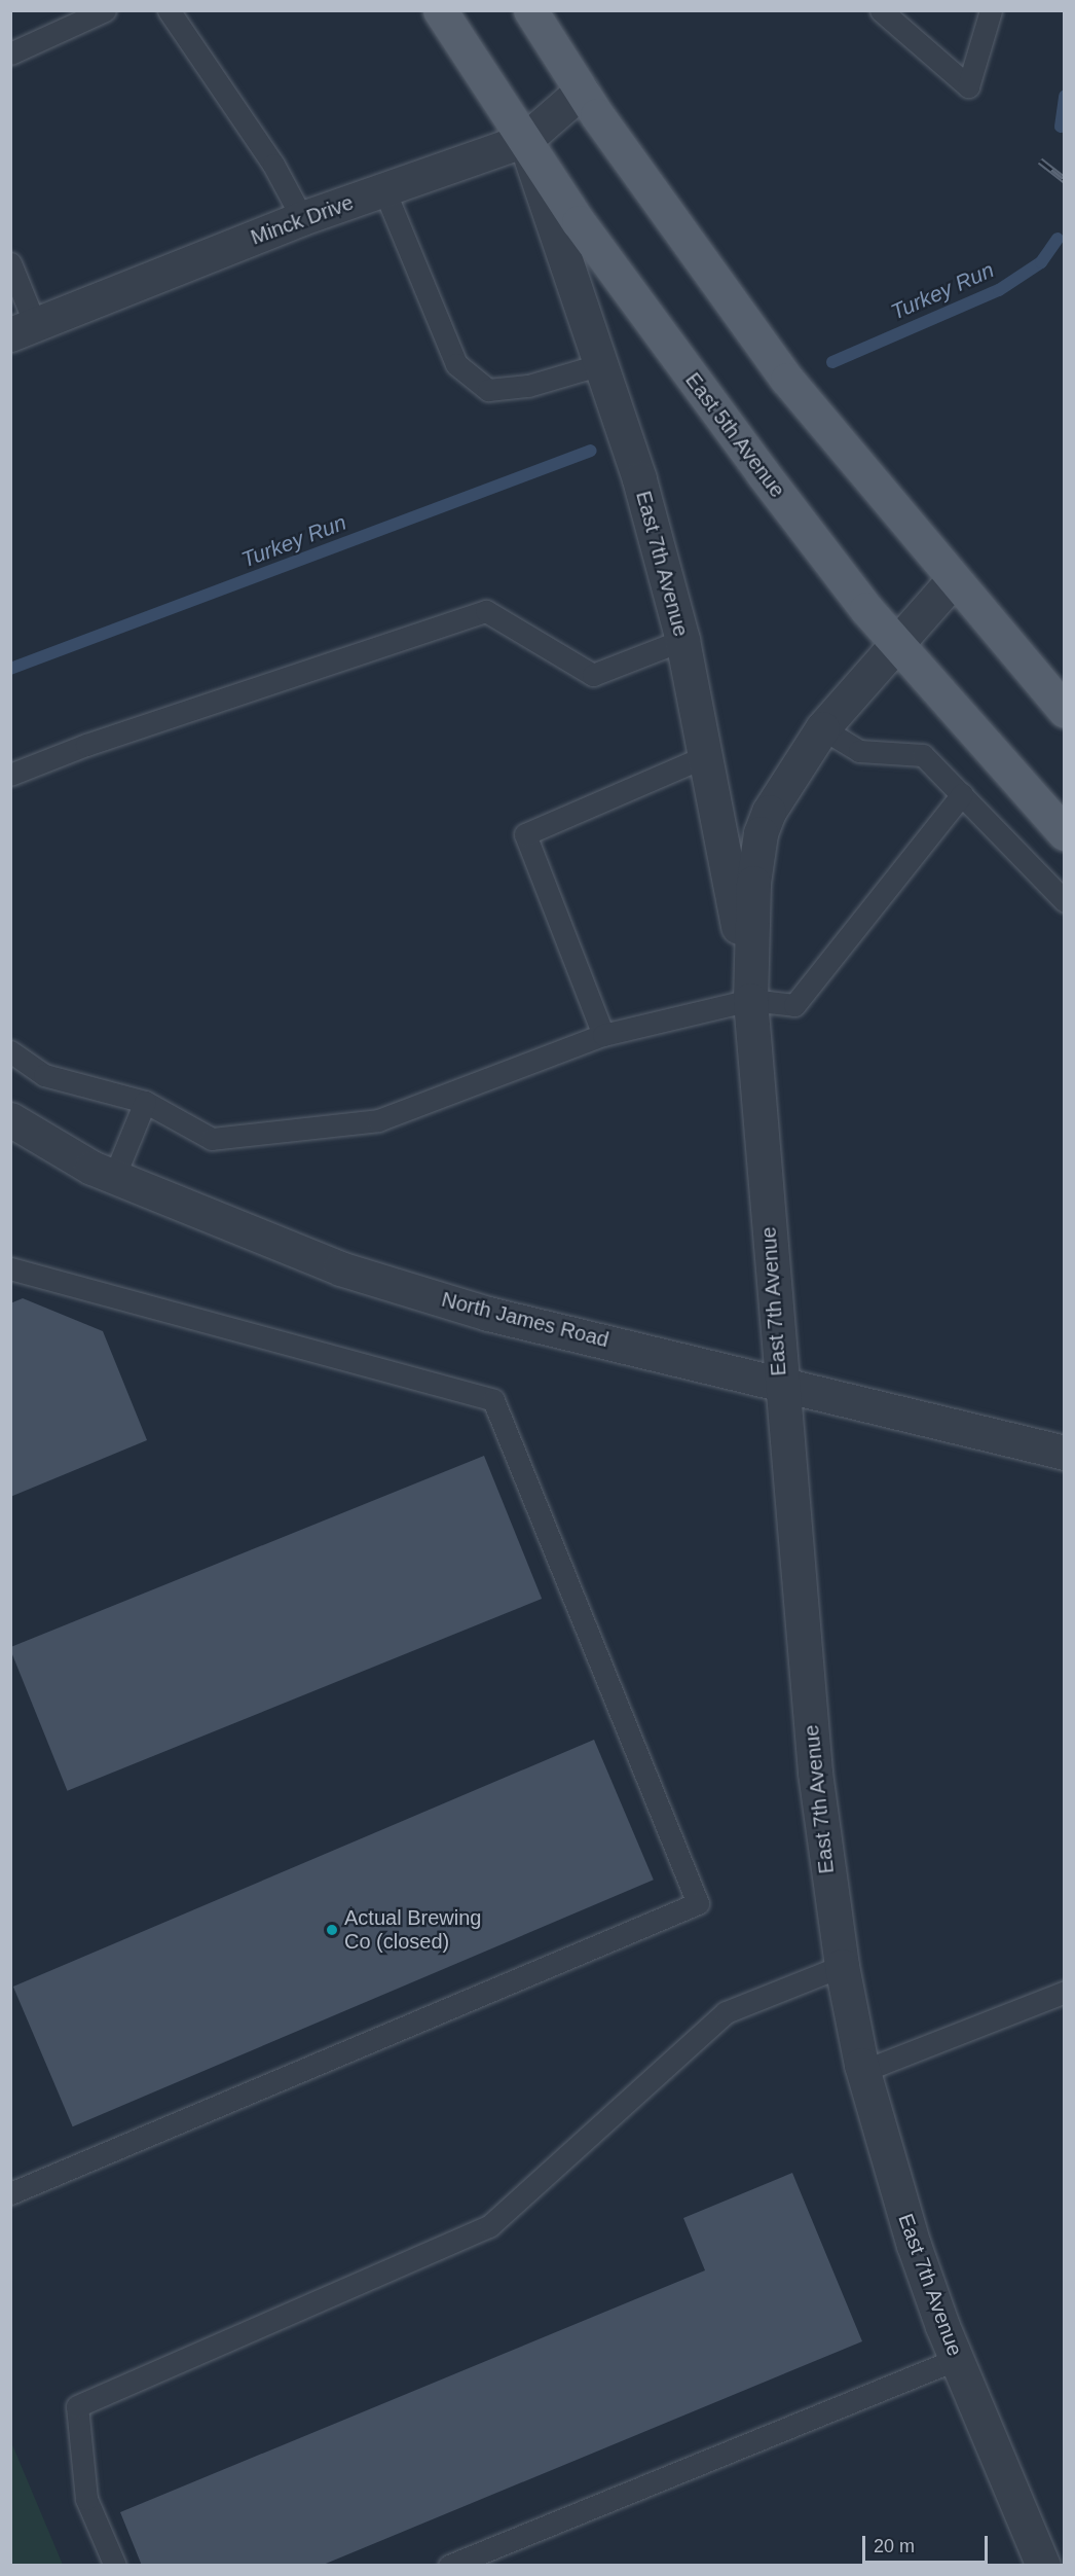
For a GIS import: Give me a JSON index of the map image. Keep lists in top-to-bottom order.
{
  "streets": {
    "main road": ["East 5th Avenue"],
    "street": ["Minck Drive", "East 7th Avenue", "North James Road"]
  },
  "crossings": [
    ["Minck Drive", "East 5th Avenue"],
    ["Minck Drive", "East 7th Avenue"],
    ["East 5th Avenue", "East 7th Avenue"],
    ["East 7th Avenue", "North James Road"]
  ],
  "water": ["Turkey Run"],
  "places": ["Actual Brewing Co (closed)"],
  "scale_bar": "20 m"
}
